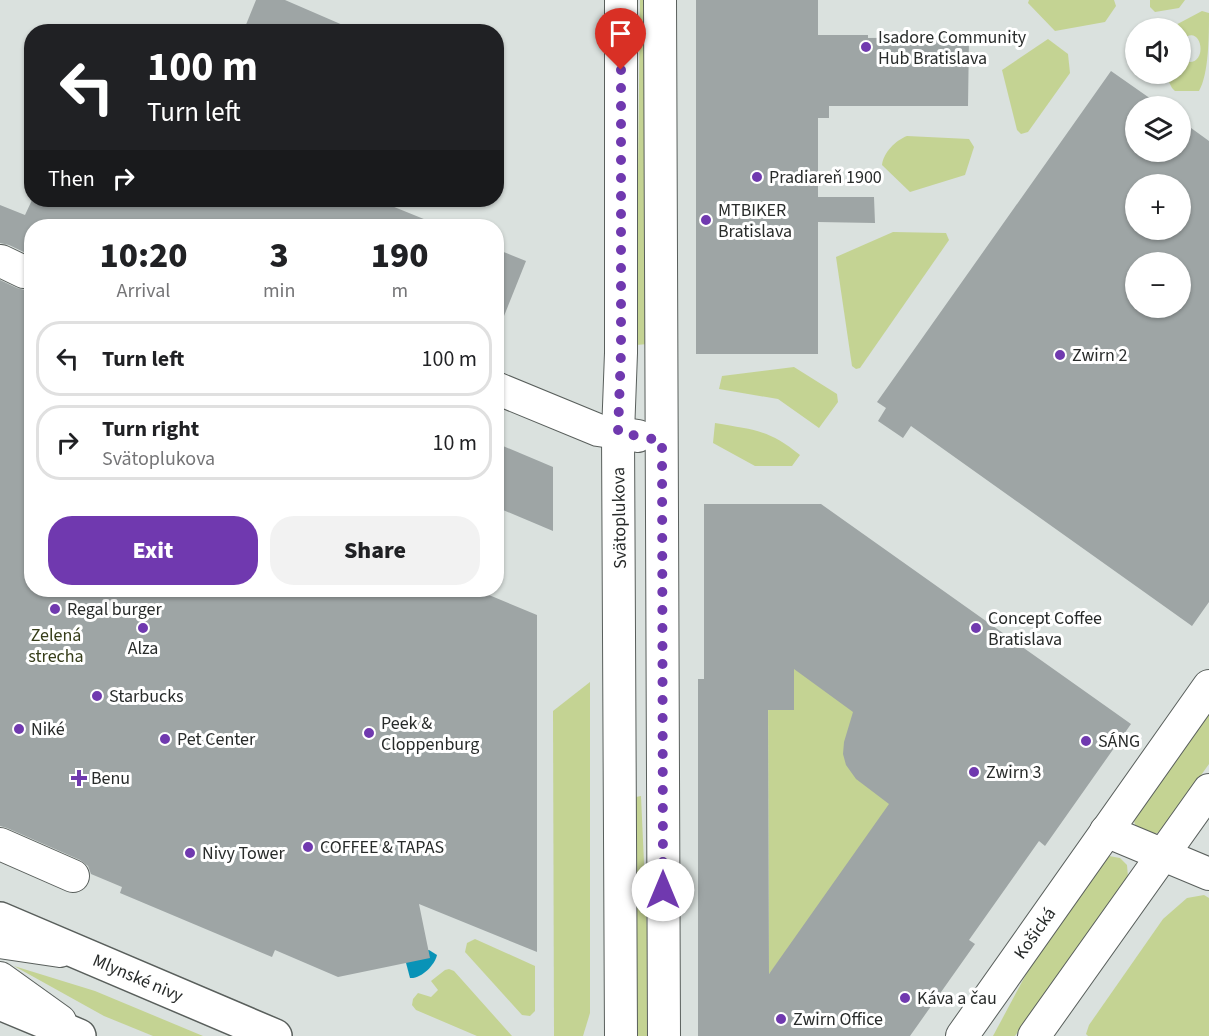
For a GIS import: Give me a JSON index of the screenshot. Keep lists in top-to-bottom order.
{
  "streets": {
    "main road": ["Mlynské nivy"],
    "street": ["Svätoplukova", "Košická"]
  },
  "parks": ["Zelená strecha"],
  "places": {
    "other": [
      "Isadore Community Hub Bratislava",
      "Pradiareň 1900",
      "MTBIKER Bratislava",
      "Zwirn 2",
      "Regal burger",
      "Alza",
      "Concept Coffee Bratislava",
      "Starbucks",
      "Niké",
      "Peek & Cloppenburg",
      "Pet Center",
      "SÁNG",
      "Zwirn 3",
      "COFFEE & TAPAS",
      "Nivy Tower",
      "Káva a čau",
      "Zwirn Office"
    ],
    "health": ["Benu"]
  },
  "page": {
    "map_buttons": ["+", "−"],
    "turn": ["100 m", "Turn left"],
    "then": "Then",
    "eta": [
      "10:20",
      "Arrival",
      "3",
      "min",
      "190",
      "m"
    ],
    "list": [
      {
        "name": "Turn left",
        "value": "100 m"
      },
      {
        "name": "Turn right",
        "note": "Svätoplukova",
        "value": "10 m"
      }
    ],
    "buttons": ["Exit", "Share"]
  }
}
